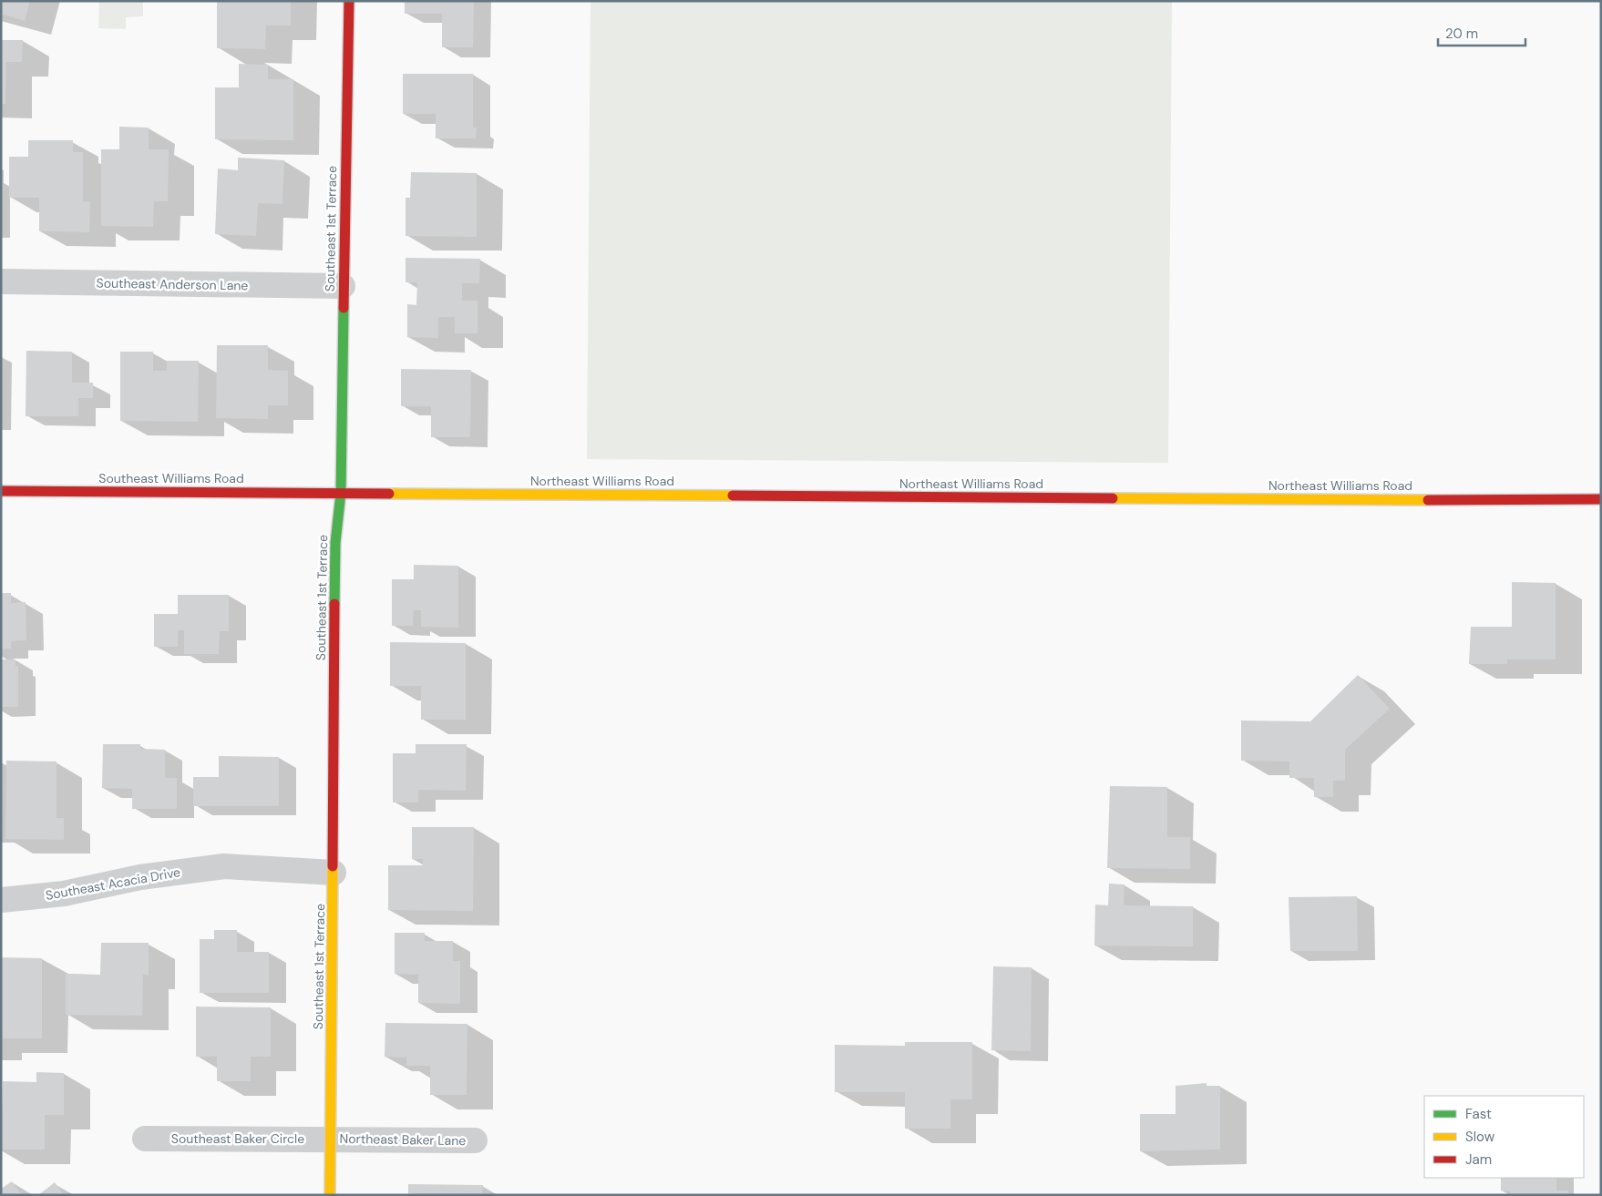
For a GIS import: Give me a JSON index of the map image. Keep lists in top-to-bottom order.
{
  "streets": {
    "street": [
      "Southeast 1st Terrace",
      "Southeast Anderson Lane",
      "Southeast Williams Road",
      "Northeast Williams Road",
      "Southeast Acacia Drive",
      "Southeast Baker Circle",
      "Northeast Baker Lane"
    ]
  },
  "crossings": [
    ["Southeast 1st Terrace", "Southeast Anderson Lane"],
    ["Southeast 1st Terrace", "Southeast Williams Road"],
    ["Southeast 1st Terrace", "Northeast Williams Road"],
    ["Southeast 1st Terrace", "Southeast Acacia Drive"],
    ["Southeast 1st Terrace", "Southeast Baker Circle"],
    ["Southeast 1st Terrace", "Northeast Baker Lane"],
    ["Southeast Williams Road", "Northeast Williams Road"],
    ["Southeast Baker Circle", "Northeast Baker Lane"]
  ],
  "legend": ["Fast", "Slow", "Jam"],
  "scale_bar": "20 m"
}
